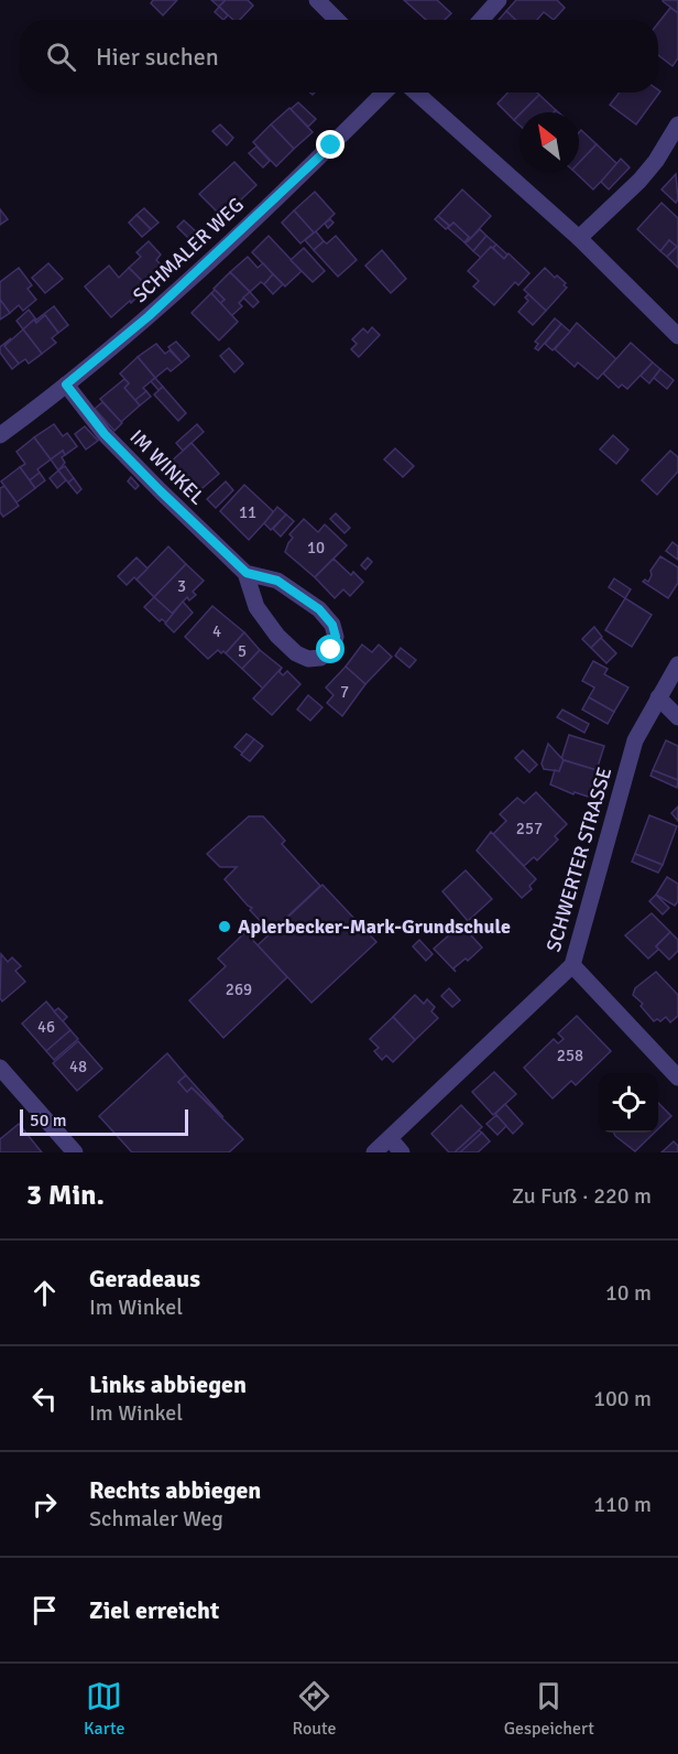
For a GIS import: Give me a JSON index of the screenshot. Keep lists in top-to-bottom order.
{
  "streets": {
    "street": ["SCHMALER WEG", "IM WINKEL", "SCHWERTER STRASSE"]
  },
  "crossings": [
    ["SCHMALER WEG", "IM WINKEL"]
  ],
  "places": ["Aplerbecker-Mark-Grundschule"],
  "house_numbers": [
    "11",
    "10",
    "3",
    "4",
    "5",
    "7",
    "257",
    "269",
    "46",
    "258",
    "48"
  ],
  "scale_bar": "50 m",
  "north": "top left",
  "page": {
    "search": "Hier suchen",
    "scale": "50 m",
    "heading": ["3 Min.", "Zu Fuß · 220 m"],
    "list": [
      ["Geradeaus", "Im Winkel", "10 m"],
      ["Links abbiegen", "Im Winkel", "100 m"],
      ["Rechts abbiegen", "Schmaler Weg", "110 m"],
      "Ziel erreicht"
    ],
    "nav": ["Karte", "Route", "Gespeichert"]
  }
}
